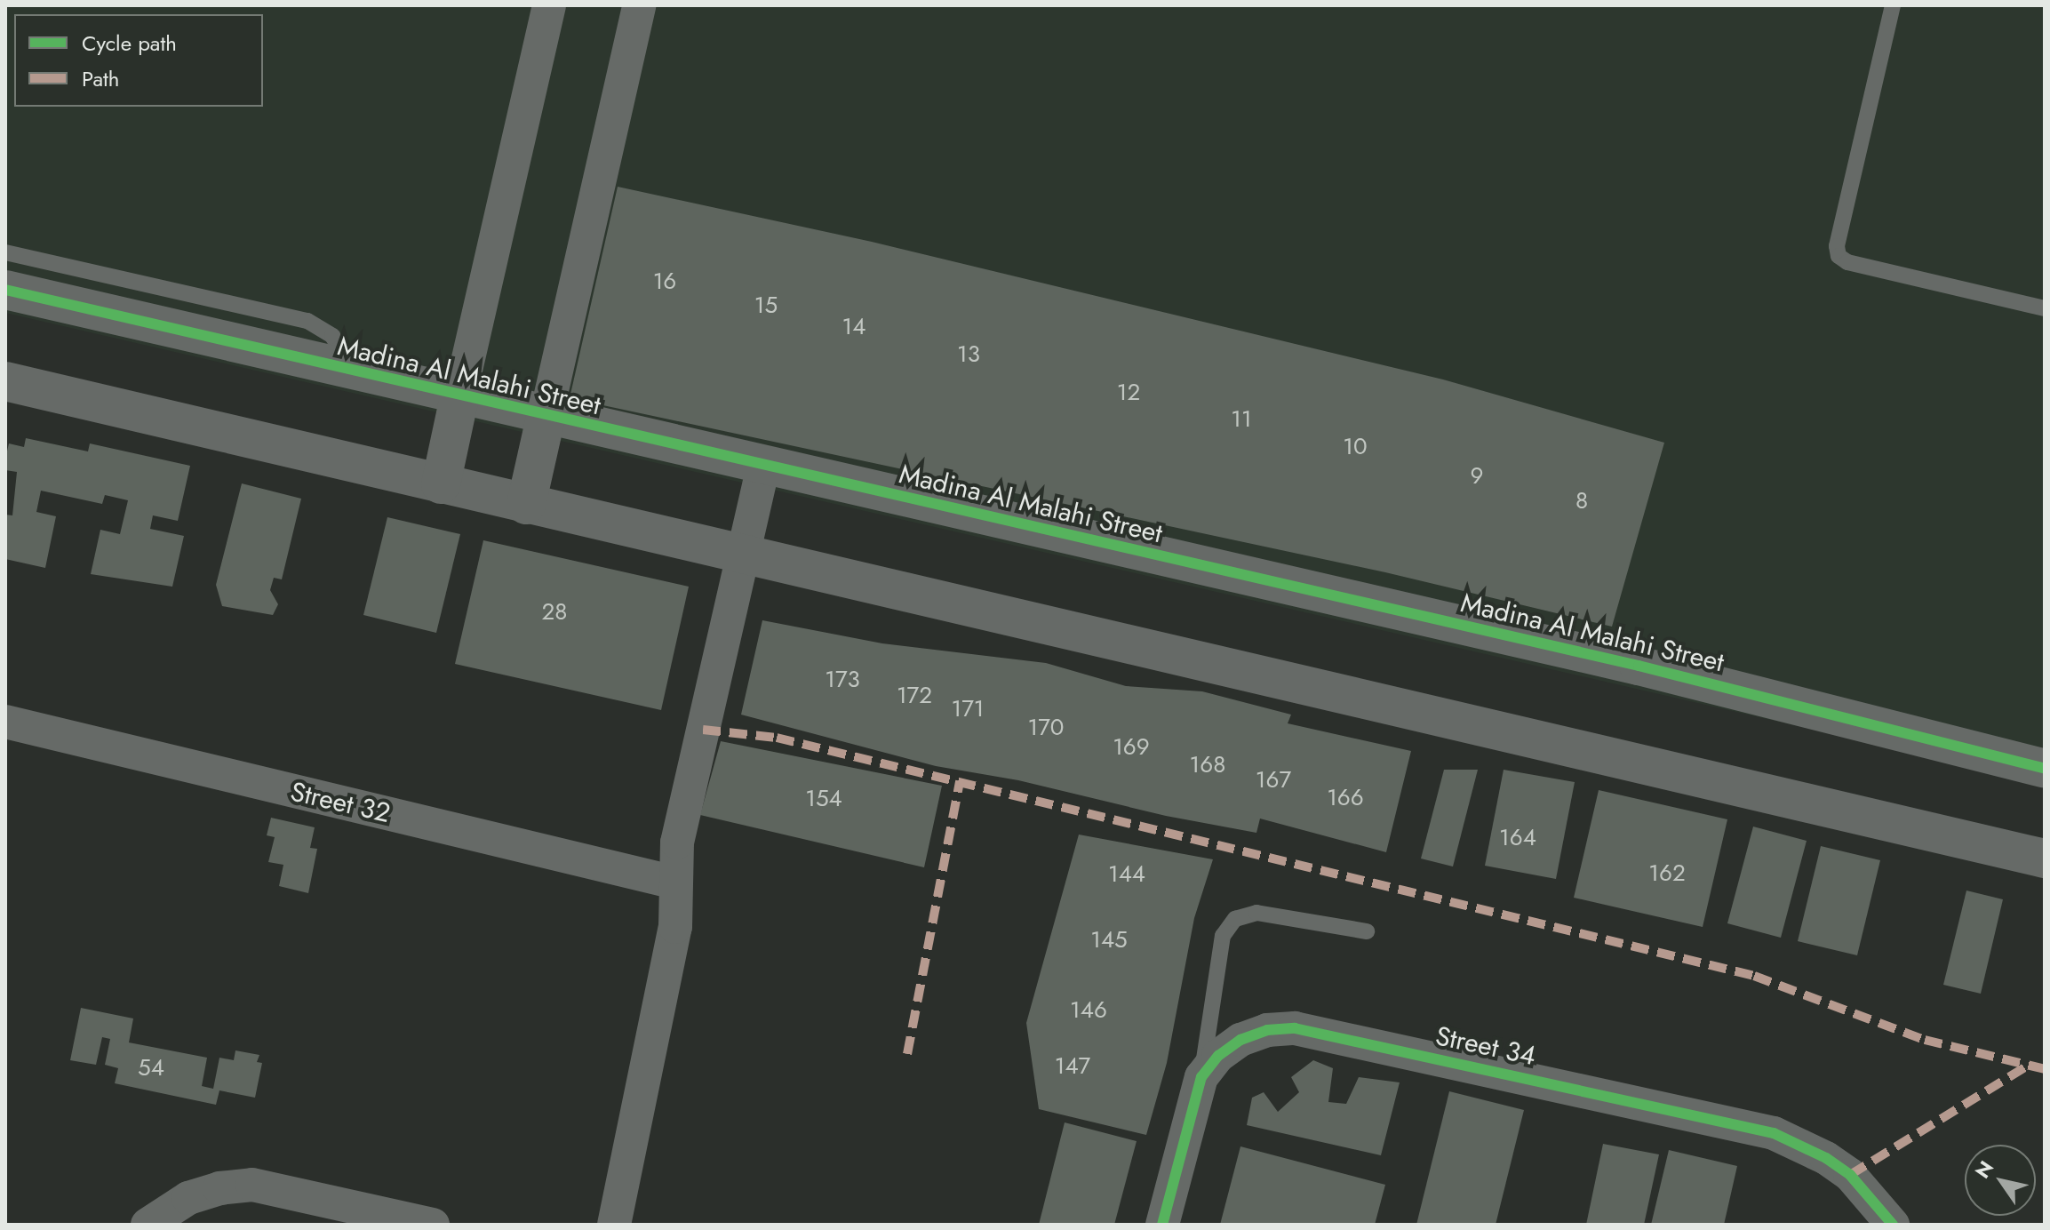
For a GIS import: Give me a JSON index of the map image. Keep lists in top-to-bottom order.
{
  "streets": {
    "street": ["Madina Al Malahi Street", "Street 32", "Street 34"]
  },
  "house_numbers": [
    "16",
    "15",
    "14",
    "13",
    "12",
    "11",
    "10",
    "9",
    "8",
    "28",
    "173",
    "172",
    "171",
    "170",
    "169",
    "168",
    "167",
    "166",
    "154",
    "164",
    "162",
    "144",
    "145",
    "146",
    "147",
    "54"
  ],
  "legend": ["Cycle path", "Path"],
  "north": "top left"
}
